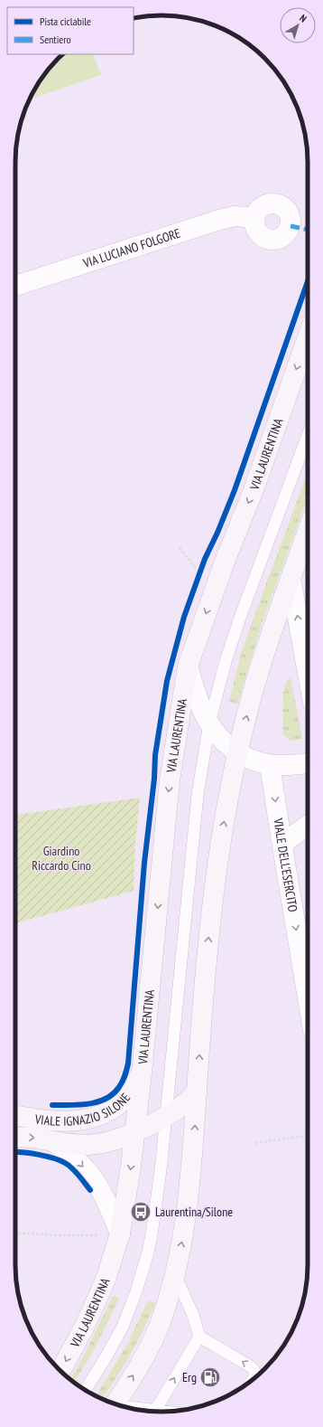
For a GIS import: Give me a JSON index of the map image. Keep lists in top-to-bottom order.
{
  "streets": {
    "main road": ["VIA LAURENTINA", "VIALE IGNAZIO SILONE"],
    "street": ["VIA LUCIANO FOLGORE", "VIALE DELL'ESERCITO"]
  },
  "crossings": [
    ["VIA LAURENTINA", "VIALE DELL'ESERCITO"],
    ["VIA LAURENTINA", "VIALE IGNAZIO SILONE"]
  ],
  "one_way": ["VIALE DELL'ESERCITO"],
  "parks": ["Giardino Riccardo Cino"],
  "places": {
    "bus stop": ["Laurentina/Silone"],
    "fuel station": ["Erg"]
  },
  "legend": ["Pista ciclabile", "Sentiero"],
  "north": "top right"
}
